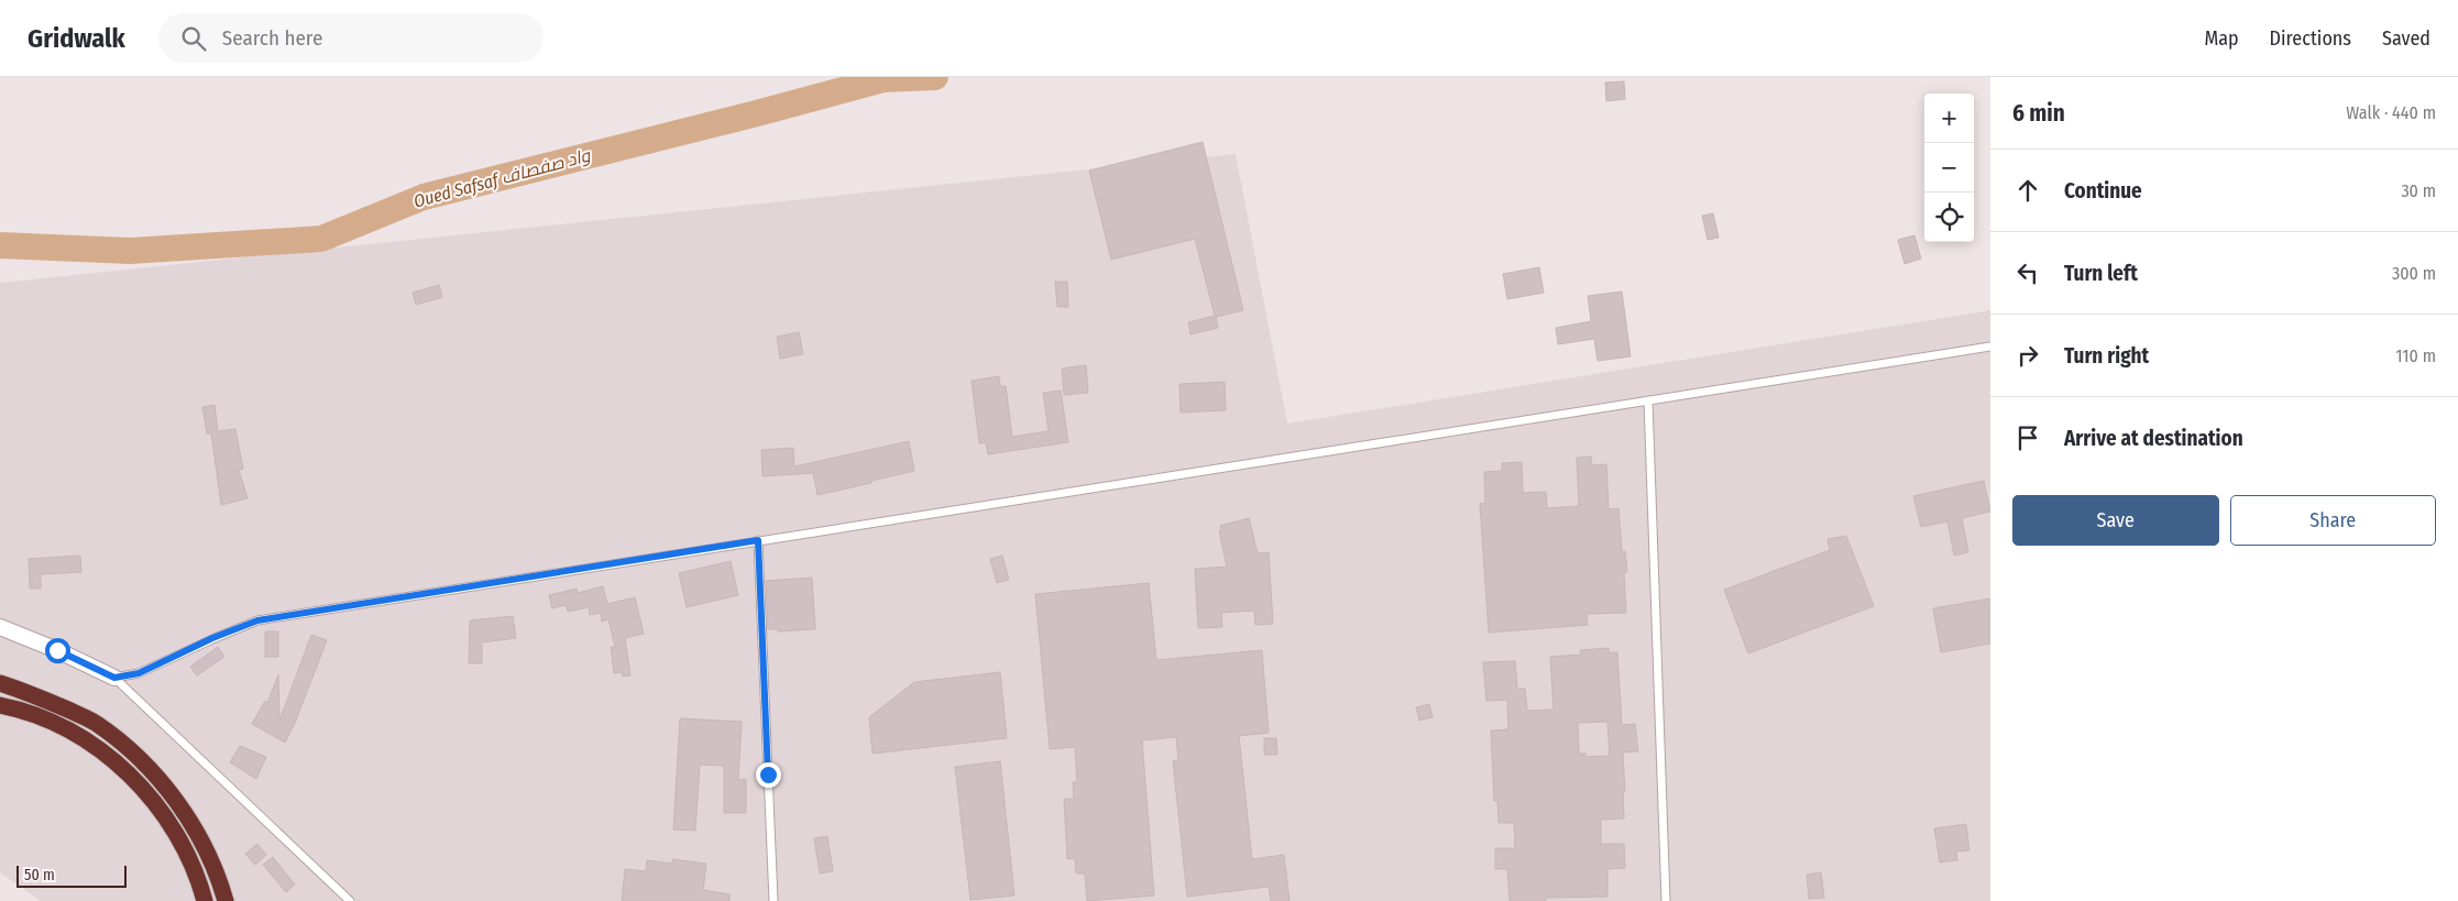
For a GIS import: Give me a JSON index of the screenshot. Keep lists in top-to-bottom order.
{
  "water": ["Oued Safsaf واد صفصاف"],
  "scale_bar": "50 m",
  "page": {
    "header": "Gridwalk",
    "search": "Search here",
    "nav": ["Map", "Directions", "Saved"],
    "heading": ["6 min", "Walk · 440 m"],
    "map_buttons": ["+", "−"],
    "list": [
      ["Continue", "30 m"],
      ["Turn left", "300 m"],
      ["Turn right", "110 m"],
      "Arrive at destination"
    ],
    "buttons": ["Save", "Share"],
    "scale": "50 m"
  }
}
